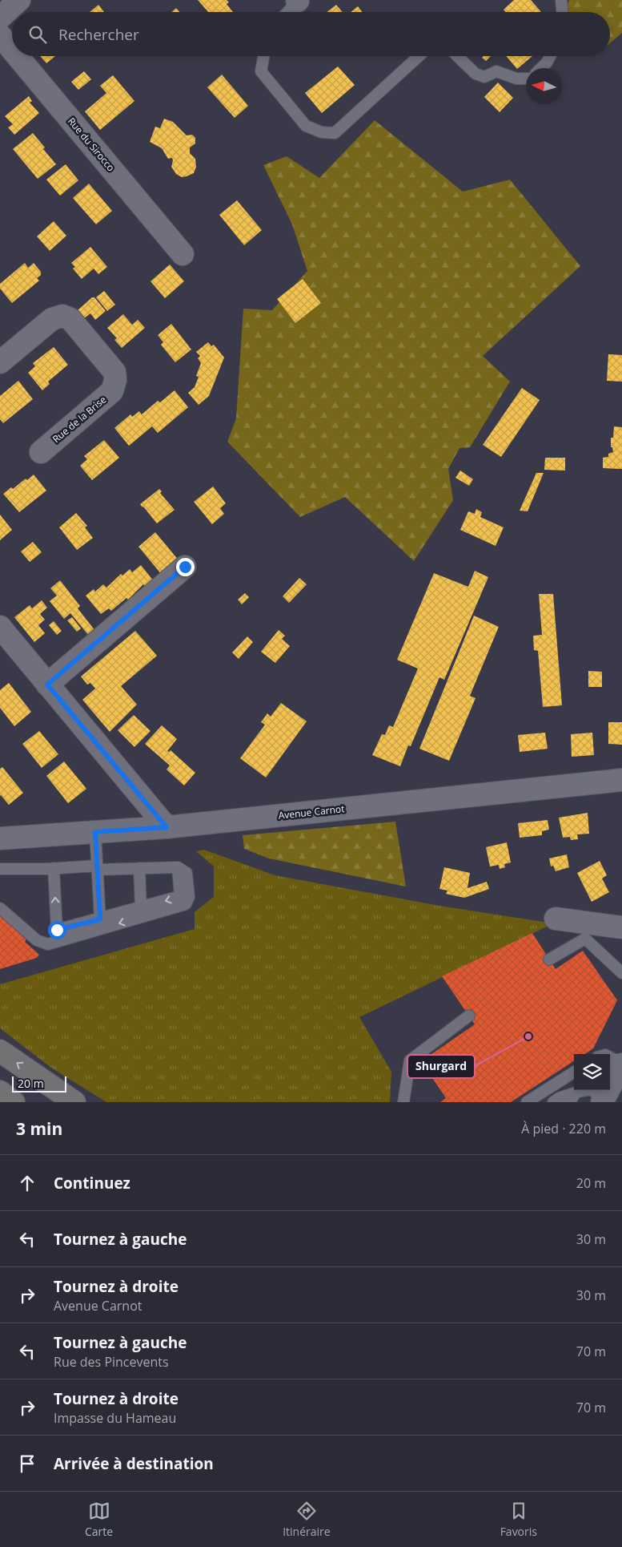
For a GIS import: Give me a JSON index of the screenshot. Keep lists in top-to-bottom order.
{
  "streets": {
    "street": ["Rue du Sirocco", "Rue de la Brise", "Avenue Carnot"]
  },
  "places": ["Shurgard"],
  "scale_bar": "20 m",
  "north": "left",
  "page": {
    "search": "Rechercher",
    "scale": "20 m",
    "heading": ["3 min", "À pied · 220 m"],
    "list": [
      ["Continuez", "20 m"],
      ["Tournez à gauche", "30 m"],
      ["Tournez à droite", "Avenue Carnot", "30 m"],
      ["Tournez à gauche", "Rue des Pincevents", "70 m"],
      ["Tournez à droite", "Impasse du Hameau", "70 m"],
      "Arrivée à destination"
    ],
    "nav": ["Carte", "Itinéraire", "Favoris"]
  }
}
